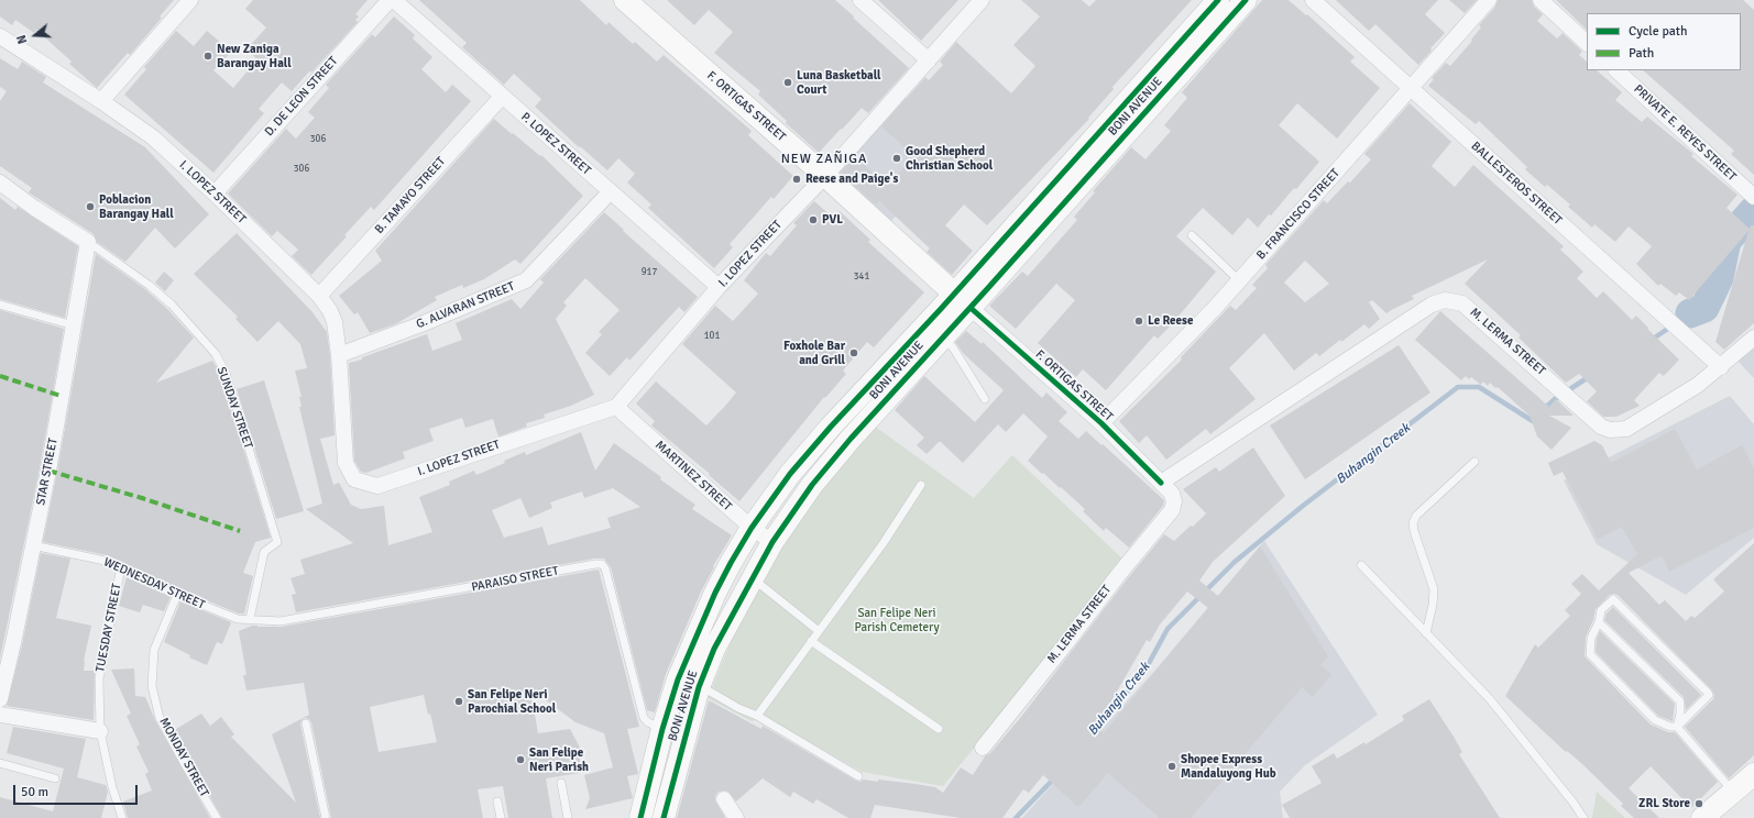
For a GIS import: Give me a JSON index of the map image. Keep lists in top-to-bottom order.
{
  "streets": {
    "main road": ["F. ORTIGAS STREET", "BONI AVENUE"],
    "street": [
      "D. DE LEON STREET",
      "PRIVATE E. REYES STREET",
      "P. LOPEZ STREET",
      "BALLESTEROS STREET",
      "I. LOPEZ STREET",
      "B. TAMAYO STREET",
      "B. FRANCISCO STREET",
      "G. ALVARAN STREET",
      "M. LERMA STREET",
      "STAR STREET",
      "MARTINEZ STREET"
    ],
    "lane": [
      "SUNDAY STREET",
      "PARAISO STREET",
      "WEDNESDAY STREET",
      "TUESDAY STREET",
      "MONDAY STREET"
    ]
  },
  "crossings": [
    ["D. DE LEON STREET", "I. LOPEZ STREET"],
    ["F. ORTIGAS STREET", "BONI AVENUE"],
    ["F. ORTIGAS STREET", "I. LOPEZ STREET"],
    ["F. ORTIGAS STREET", "B. FRANCISCO STREET"],
    ["F. ORTIGAS STREET", "M. LERMA STREET"],
    ["BONI AVENUE", "MARTINEZ STREET"],
    ["BONI AVENUE", "PARAISO STREET"],
    ["P. LOPEZ STREET", "I. LOPEZ STREET"],
    ["P. LOPEZ STREET", "B. TAMAYO STREET"],
    ["P. LOPEZ STREET", "G. ALVARAN STREET"],
    ["BALLESTEROS STREET", "B. FRANCISCO STREET"],
    ["BALLESTEROS STREET", "M. LERMA STREET"],
    ["I. LOPEZ STREET", "B. TAMAYO STREET"],
    ["I. LOPEZ STREET", "G. ALVARAN STREET"],
    ["I. LOPEZ STREET", "MARTINEZ STREET"],
    ["SUNDAY STREET", "STAR STREET"],
    ["SUNDAY STREET", "PARAISO STREET"],
    ["SUNDAY STREET", "WEDNESDAY STREET"],
    ["STAR STREET", "WEDNESDAY STREET"],
    ["PARAISO STREET", "WEDNESDAY STREET"],
    ["WEDNESDAY STREET", "TUESDAY STREET"],
    ["WEDNESDAY STREET", "MONDAY STREET"]
  ],
  "districts": ["NEW ZAÑIGA"],
  "water": ["Buhangin Creek"],
  "parks": ["San Felipe Neri Parish Cemetery"],
  "places": [
    "New Zaniga Barangay Hall",
    "Luna Basketball Court",
    "Good Shepherd Christian School",
    "Reese and Paige's",
    "Poblacion Barangay Hall",
    "PVL",
    "Le Reese",
    "Foxhole Bar and Grill",
    "San Felipe Neri Parochial School",
    "San Felipe Neri Parish",
    "Shopee Express Mandaluyong Hub",
    "ZRL Store"
  ],
  "house_numbers": [
    "306",
    "306",
    "917",
    "341",
    "101"
  ],
  "legend": ["Cycle path", "Path"],
  "scale_bar": "50 m",
  "north": "left"
}
